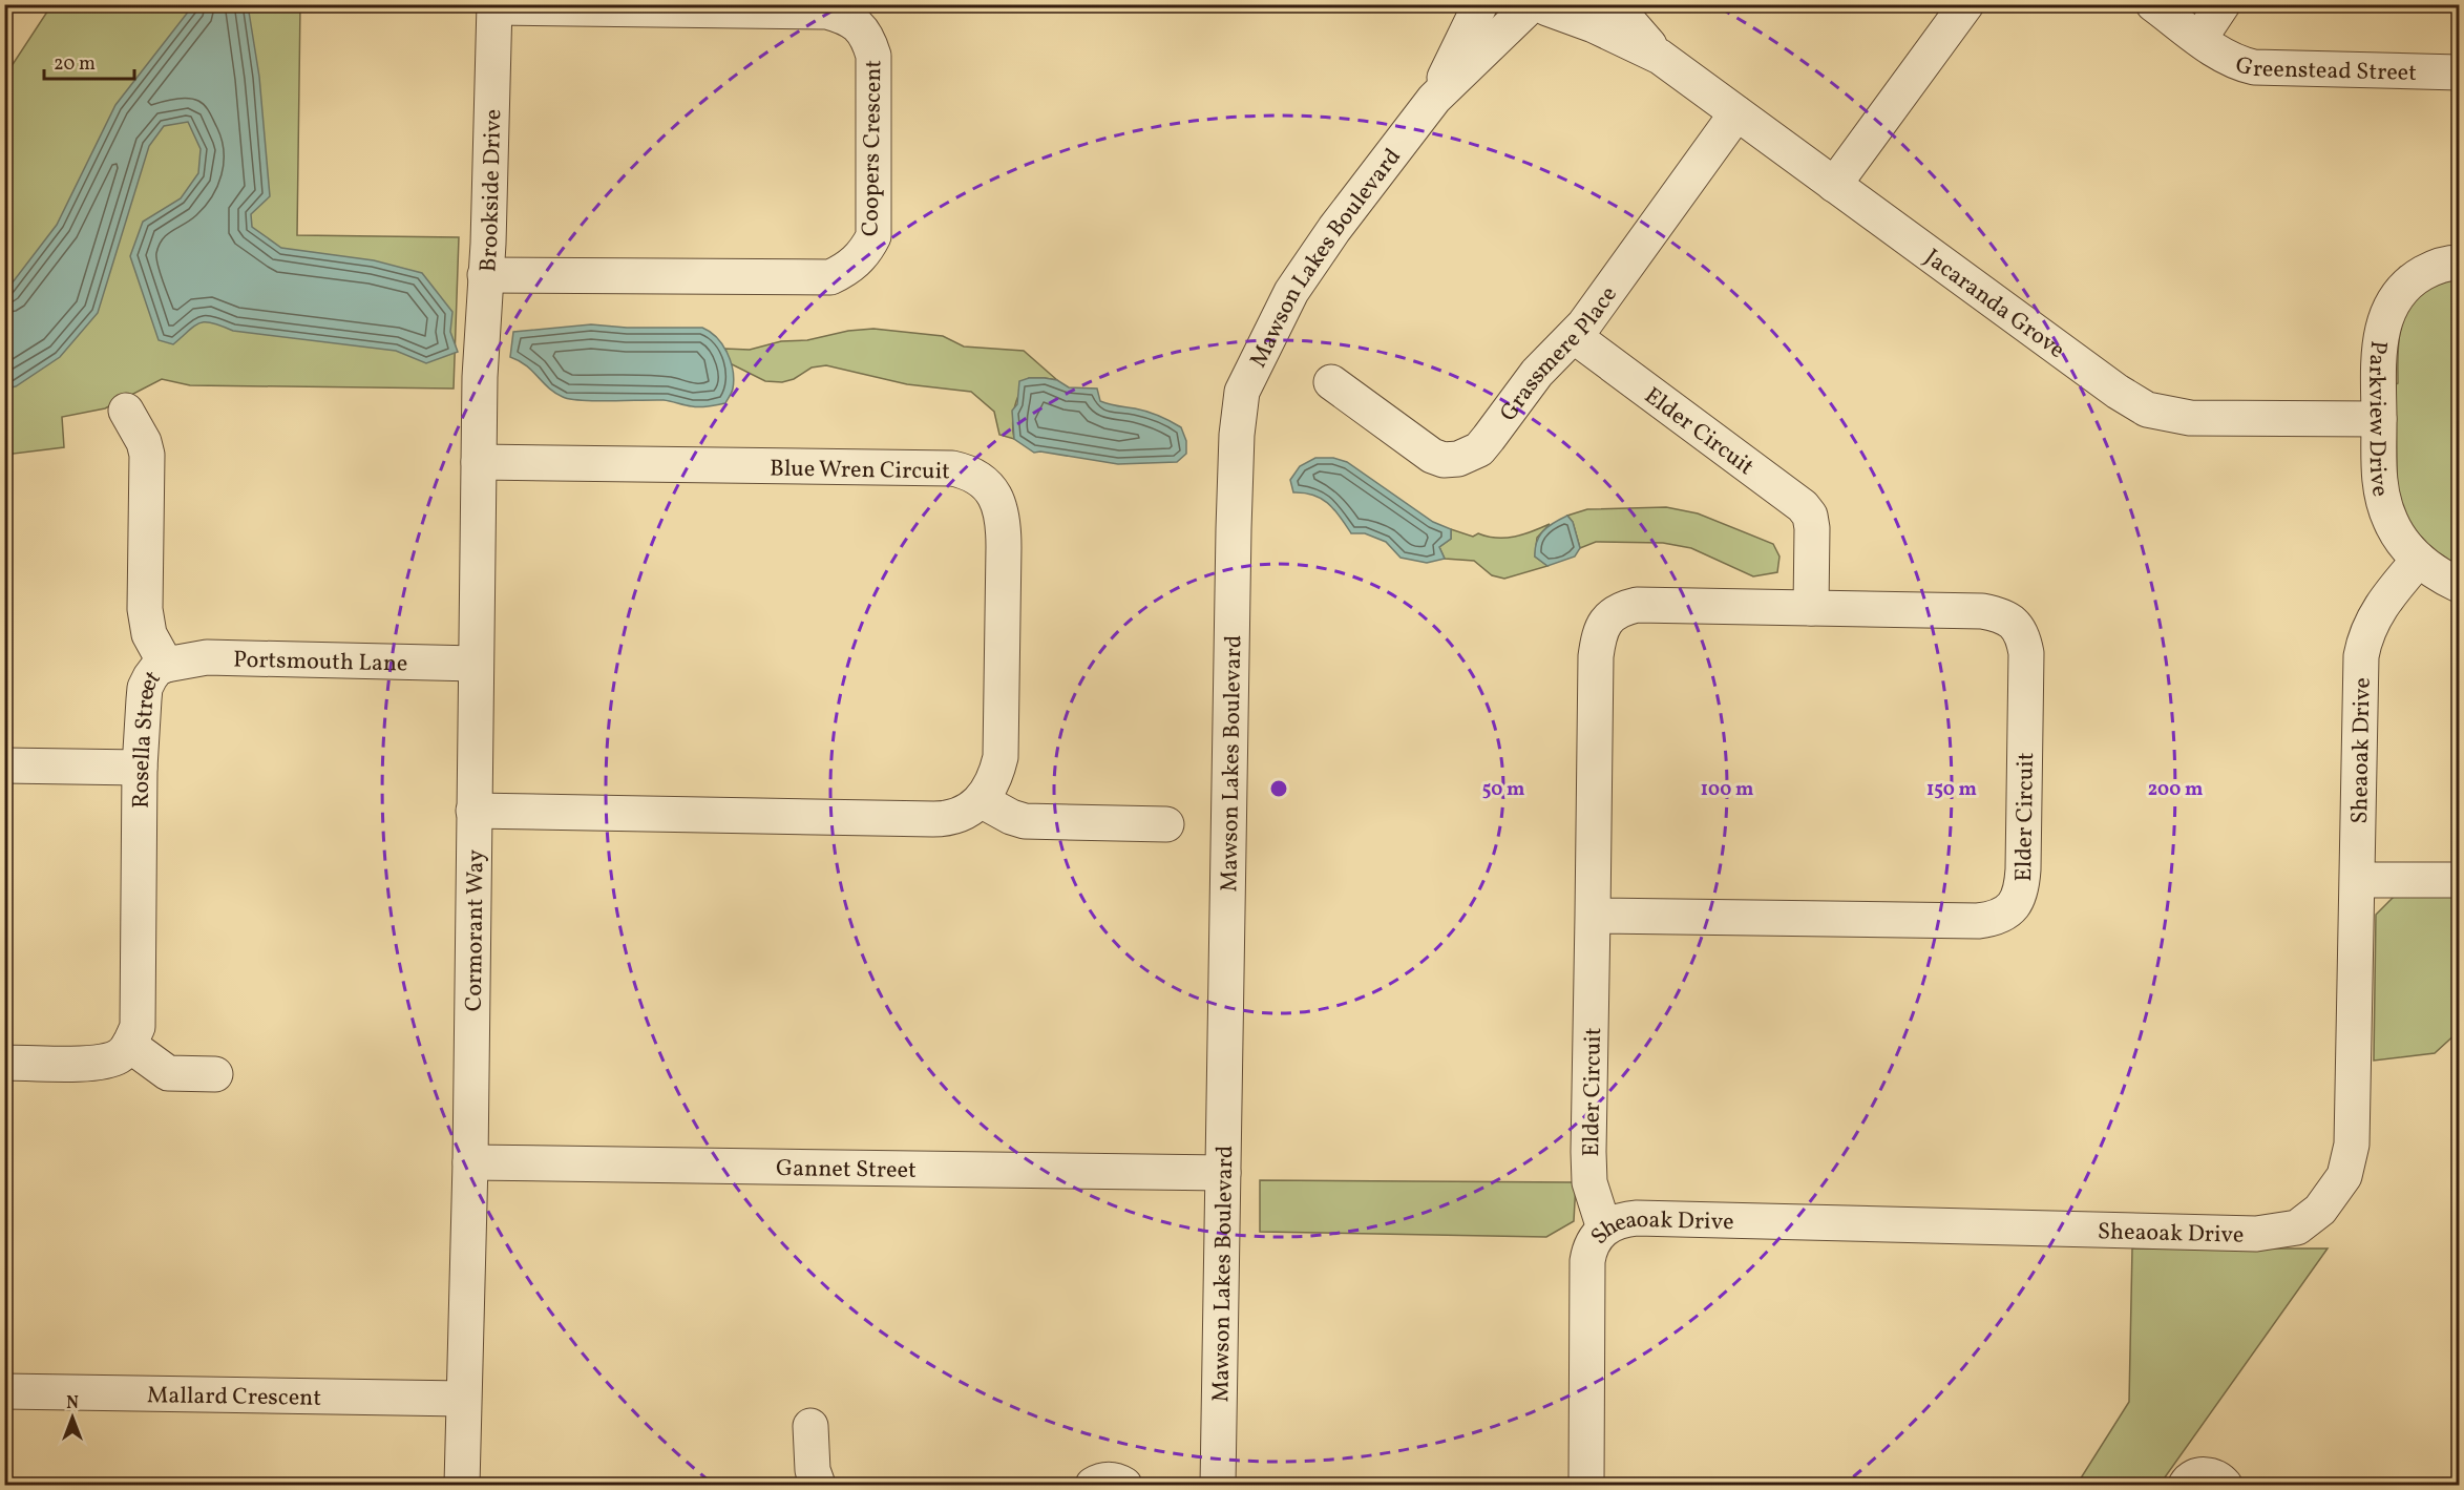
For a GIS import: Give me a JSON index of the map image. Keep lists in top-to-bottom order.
{
  "streets": {
    "street": [
      "Greenstead Street",
      "Coopers Crescent",
      "Brookside Drive",
      "Mawson Lakes Boulevard",
      "Jacaranda Grove",
      "Grassmere Place",
      "Parkview Drive",
      "Elder Circuit",
      "Blue Wren Circuit",
      "Portsmouth Lane",
      "Rosella Street",
      "Sheaoak Drive",
      "Cormorant Way",
      "Gannet Street",
      "Mallard Crescent"
    ]
  },
  "crossings": [
    ["Coopers Crescent", "Brookside Drive"],
    ["Brookside Drive", "Cormorant Way"],
    ["Mawson Lakes Boulevard", "Jacaranda Grove"],
    ["Mawson Lakes Boulevard", "Gannet Street"],
    ["Jacaranda Grove", "Grassmere Place"],
    ["Jacaranda Grove", "Parkview Drive"],
    ["Grassmere Place", "Elder Circuit"],
    ["Parkview Drive", "Sheaoak Drive"],
    ["Elder Circuit", "Sheaoak Drive"],
    ["Blue Wren Circuit", "Cormorant Way"],
    ["Portsmouth Lane", "Rosella Street"],
    ["Portsmouth Lane", "Cormorant Way"],
    ["Cormorant Way", "Gannet Street"],
    ["Cormorant Way", "Mallard Crescent"]
  ],
  "scale_bar": "20 m",
  "north": "top",
  "rings": [
    "50 m",
    "100 m",
    "150 m",
    "200 m"
  ]
}
